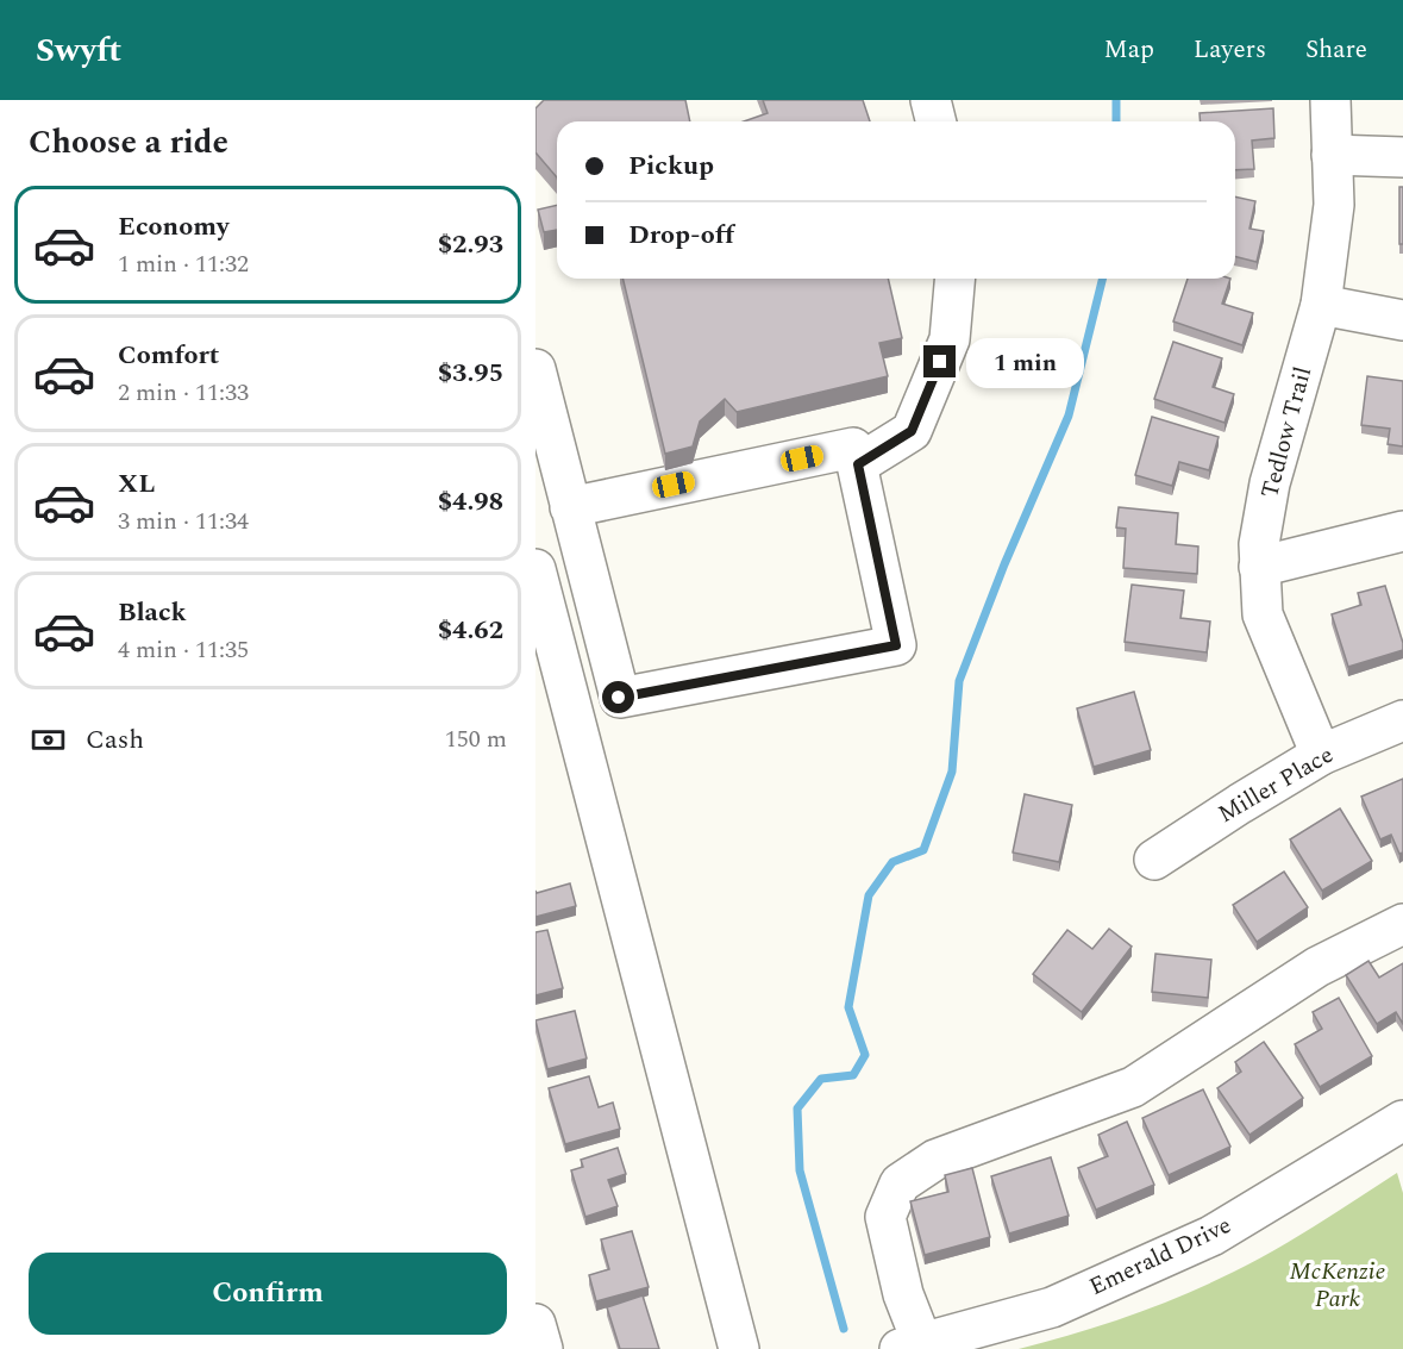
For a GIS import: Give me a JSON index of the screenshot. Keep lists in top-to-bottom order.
{
  "streets": {
    "street": ["Tedlow Trail", "Miller Place", "Emerald Drive"]
  },
  "crossings": [
    ["Tedlow Trail", "Miller Place"]
  ],
  "parks": ["McKenzie Park"],
  "page": {
    "header": "Swyft",
    "nav": ["Map", "Layers", "Share"],
    "heading": "Choose a ride",
    "banner": ["Pickup", "Drop-off"],
    "list": [
      {
        "name": "Economy",
        "note": "1 min · 11:32",
        "value": "$2.93"
      },
      {
        "name": "Comfort",
        "note": "2 min · 11:33",
        "value": "$3.95"
      },
      {
        "name": "XL",
        "note": "3 min · 11:34",
        "value": "$4.98"
      },
      {
        "name": "Black",
        "note": "4 min · 11:35",
        "value": "$4.62"
      }
    ],
    "bubble": "1 min",
    "pay": ["Cash", "150 m"],
    "buttons": "Confirm"
  }
}
